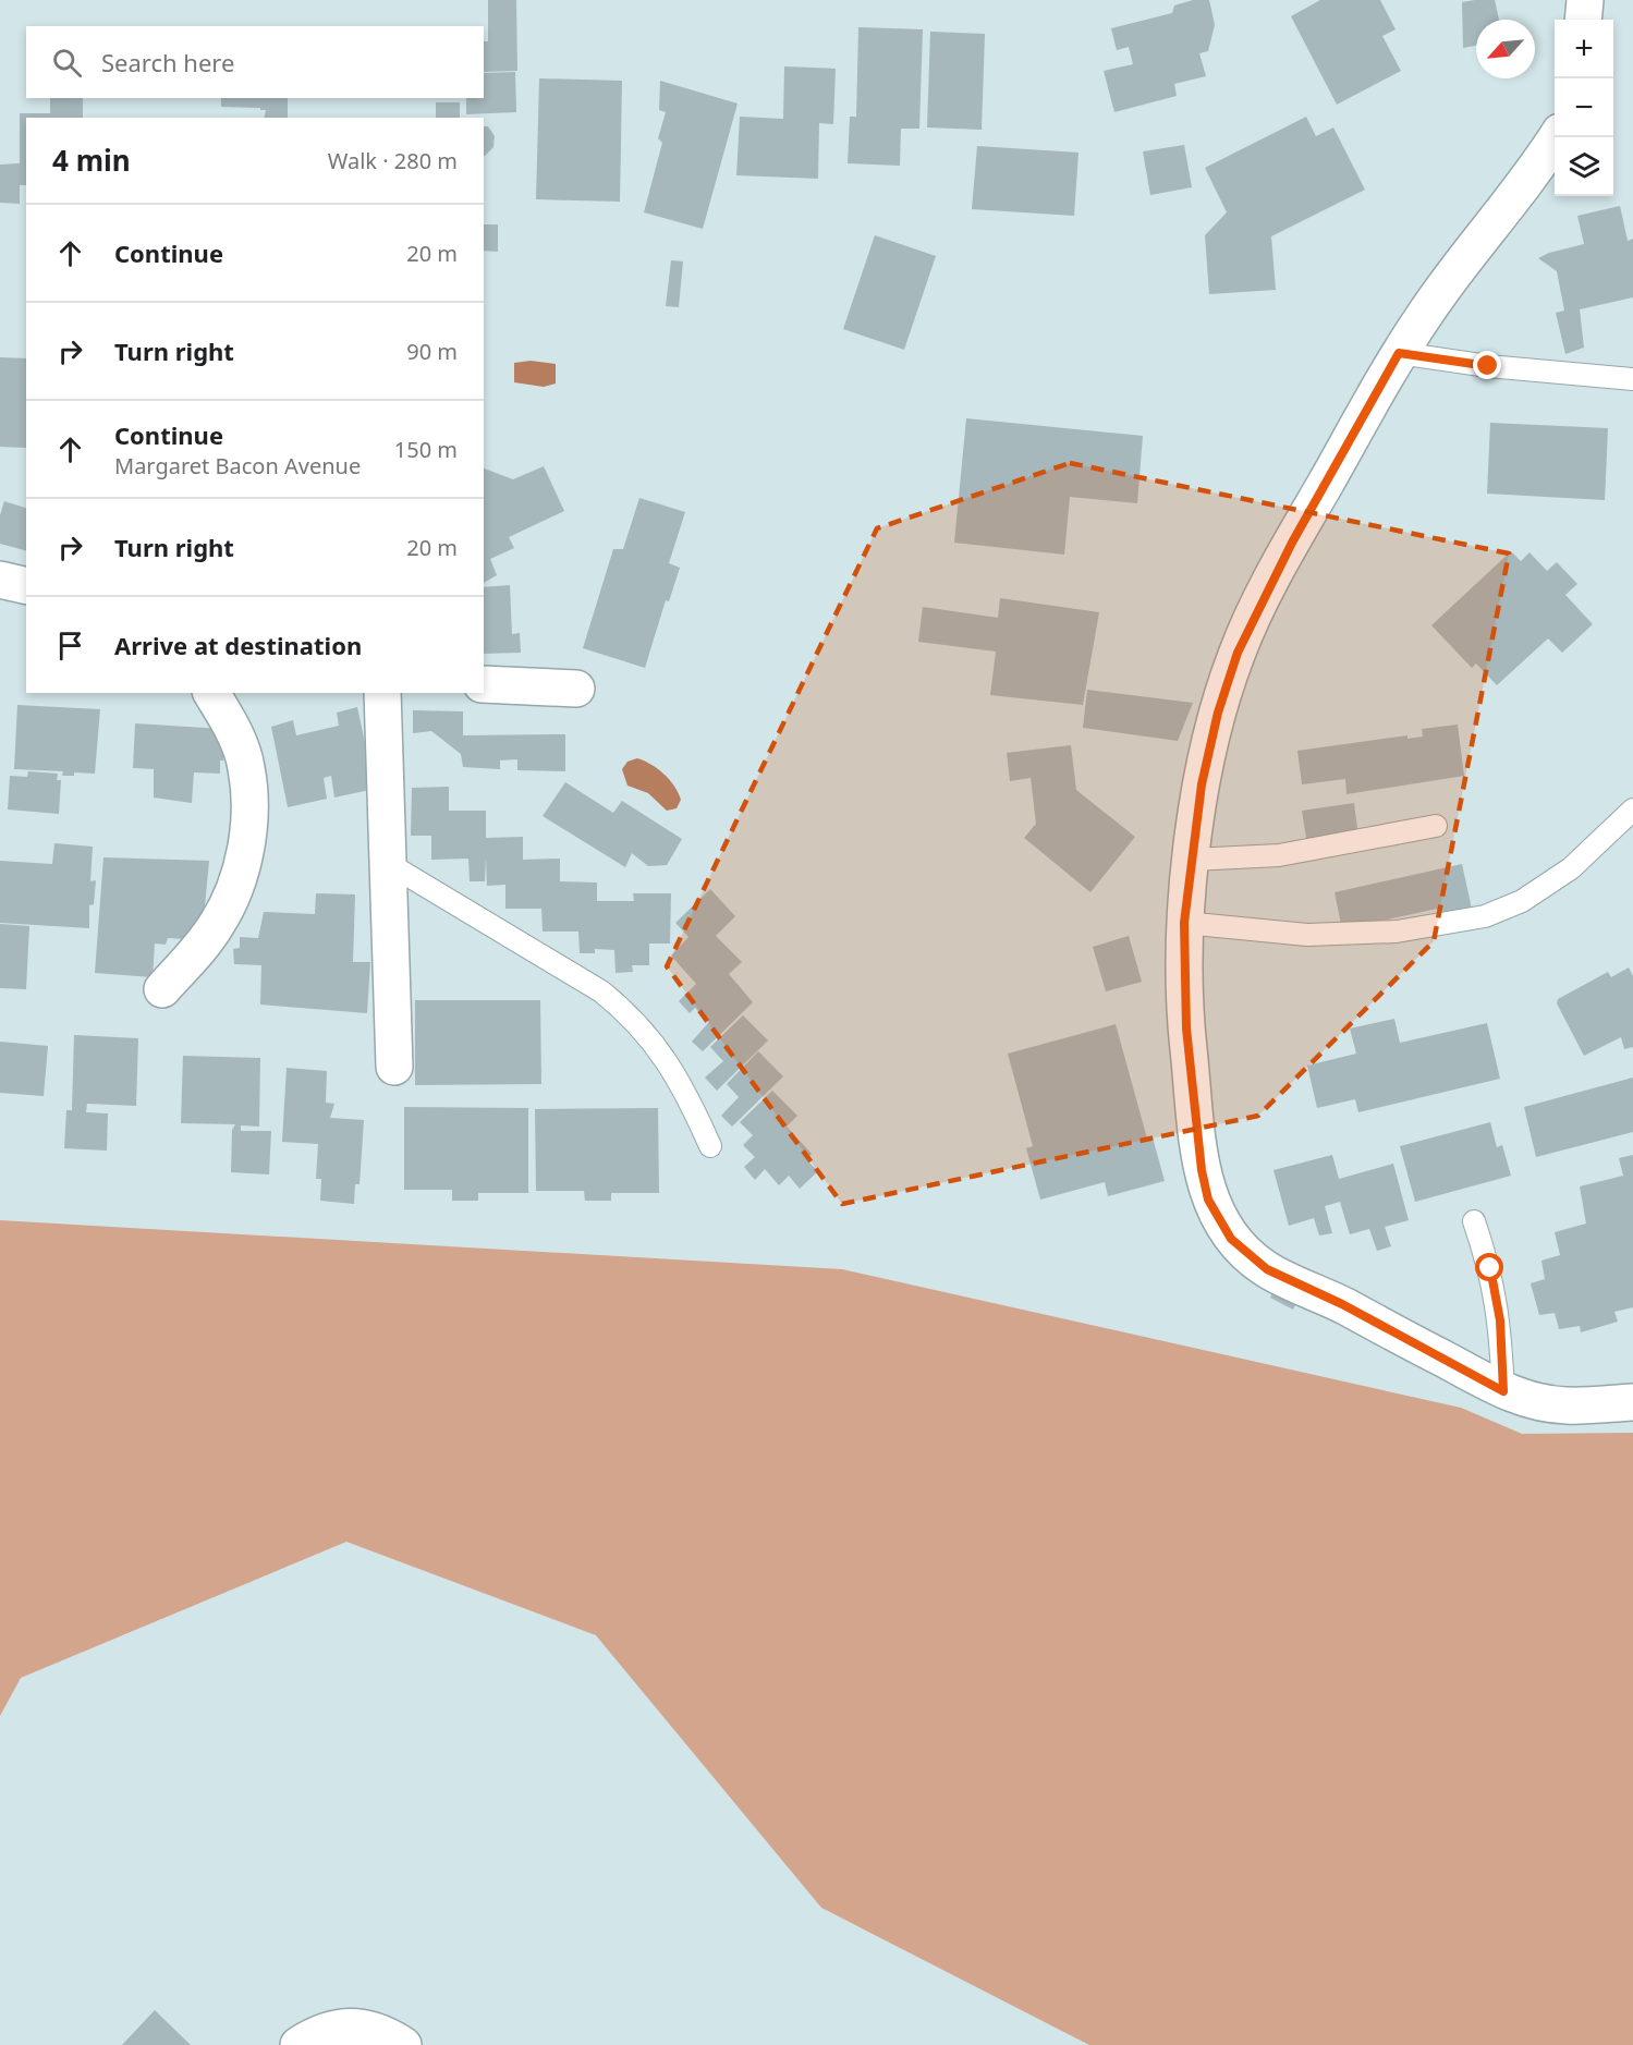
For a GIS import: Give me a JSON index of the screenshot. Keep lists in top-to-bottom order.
{
  "north": "bottom left",
  "page": {
    "map_buttons": ["+", "−"],
    "search": "Search here",
    "heading": ["4 min", "Walk · 280 m"],
    "list": [
      ["Continue", "20 m"],
      ["Turn right", "90 m"],
      ["Continue", "Margaret Bacon Avenue", "150 m"],
      ["Turn right", "20 m"],
      "Arrive at destination"
    ]
  }
}
